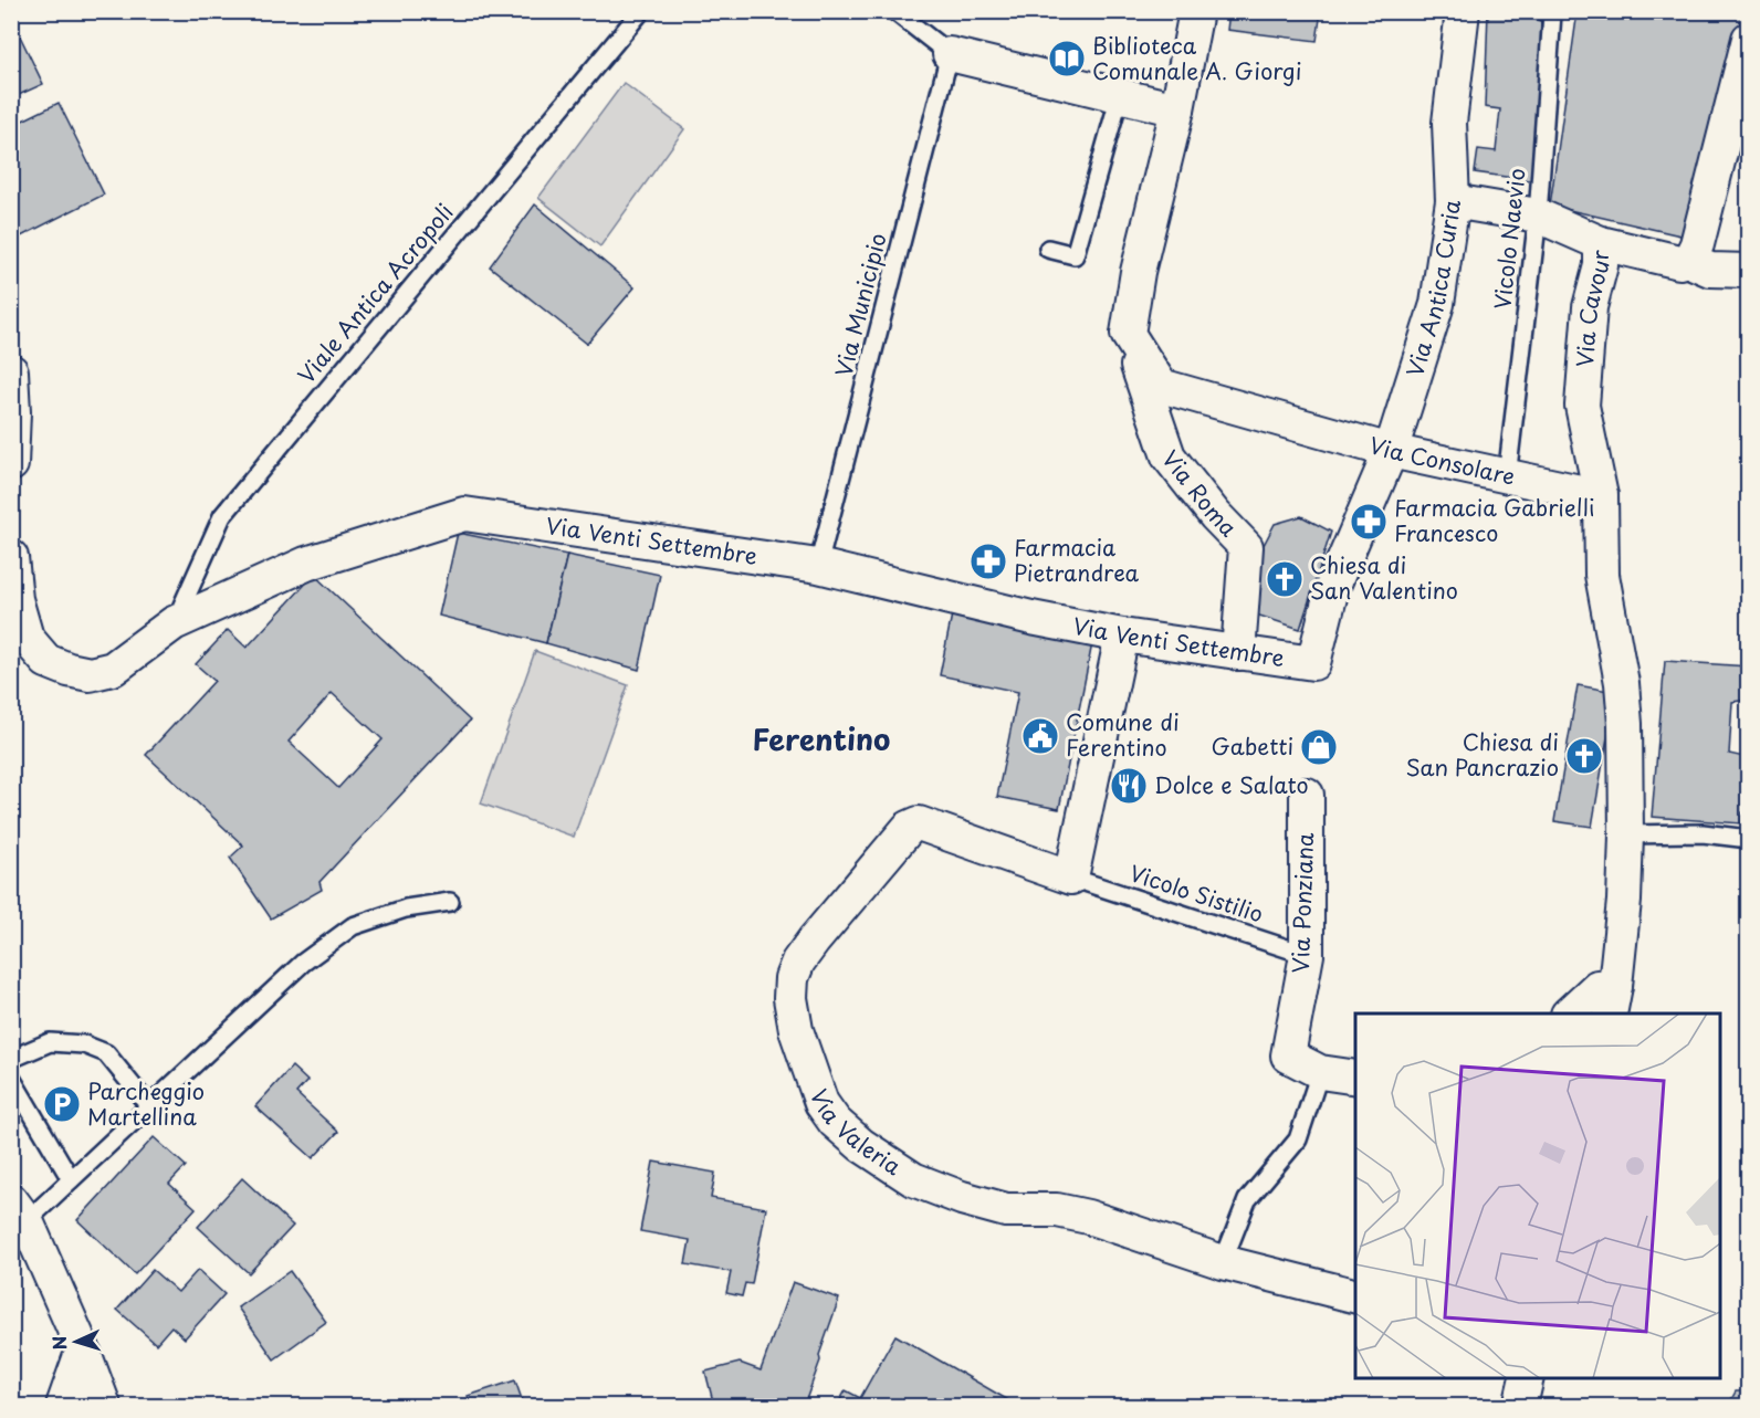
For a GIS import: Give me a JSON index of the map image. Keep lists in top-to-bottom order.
{
  "streets": {
    "street": [
      "Via Antica Curia",
      "Via Cavour",
      "Via Consolare",
      "Via Roma",
      "Via Venti Settembre",
      "Via Ponziana",
      "Via Valeria"
    ],
    "lane": [
      "Vicolo Naevio",
      "Viale Antica Acropoli",
      "Via Municipio",
      "Vicolo Sistilio"
    ]
  },
  "crossings": [
    ["Vicolo Naevio", "Via Consolare"],
    ["Via Antica Curia", "Via Consolare"],
    ["Via Antica Curia", "Via Venti Settembre"],
    ["Viale Antica Acropoli", "Via Venti Settembre"],
    ["Via Municipio", "Via Venti Settembre"],
    ["Via Cavour", "Via Consolare"],
    ["Via Consolare", "Via Roma"],
    ["Via Roma", "Via Venti Settembre"],
    ["Vicolo Sistilio", "Via Ponziana"],
    ["Vicolo Sistilio", "Via Valeria"]
  ],
  "districts": ["Ferentino"],
  "places": {
    "library": ["Biblioteca Comunale A. Giorgi"],
    "pharmacy": ["Farmacia Gabrielli Francesco", "Farmacia Pietrandrea"],
    "church": ["Chiesa di San Valentino", "Chiesa di San Pancrazio"],
    "public building": ["Comune di Ferentino"],
    "shop": ["Gabetti"],
    "restaurant": ["Dolce e Salato"],
    "parking": ["Parcheggio Martellina"]
  },
  "north": "left"
}
